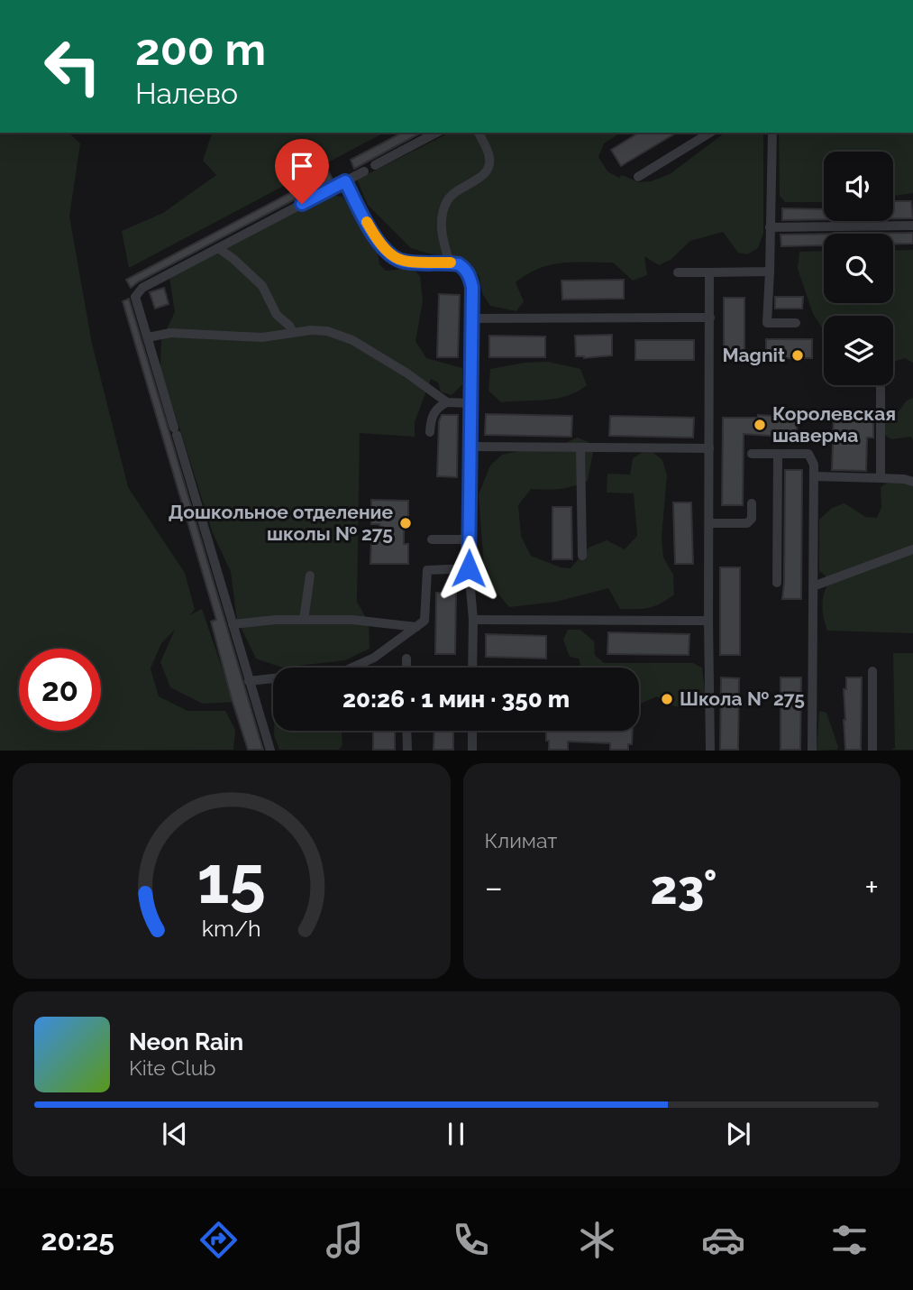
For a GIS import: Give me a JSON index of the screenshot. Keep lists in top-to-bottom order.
{
  "places": [
    "Magnit",
    "Королевская шаверма",
    "Дошкольное отделение школы № 275",
    "Школа № 275"
  ],
  "page": {
    "turn": ["200 m", "Налево"],
    "limit": "20",
    "trip": "20:26 · 1 мин · 350 m",
    "tile": "Климат",
    "heat": ["−", "23°", "+"],
    "song": ["Neon Rain", "Kite Club"],
    "tabs": "20:25",
    "gauge": ["15", "km/h"]
  }
}
